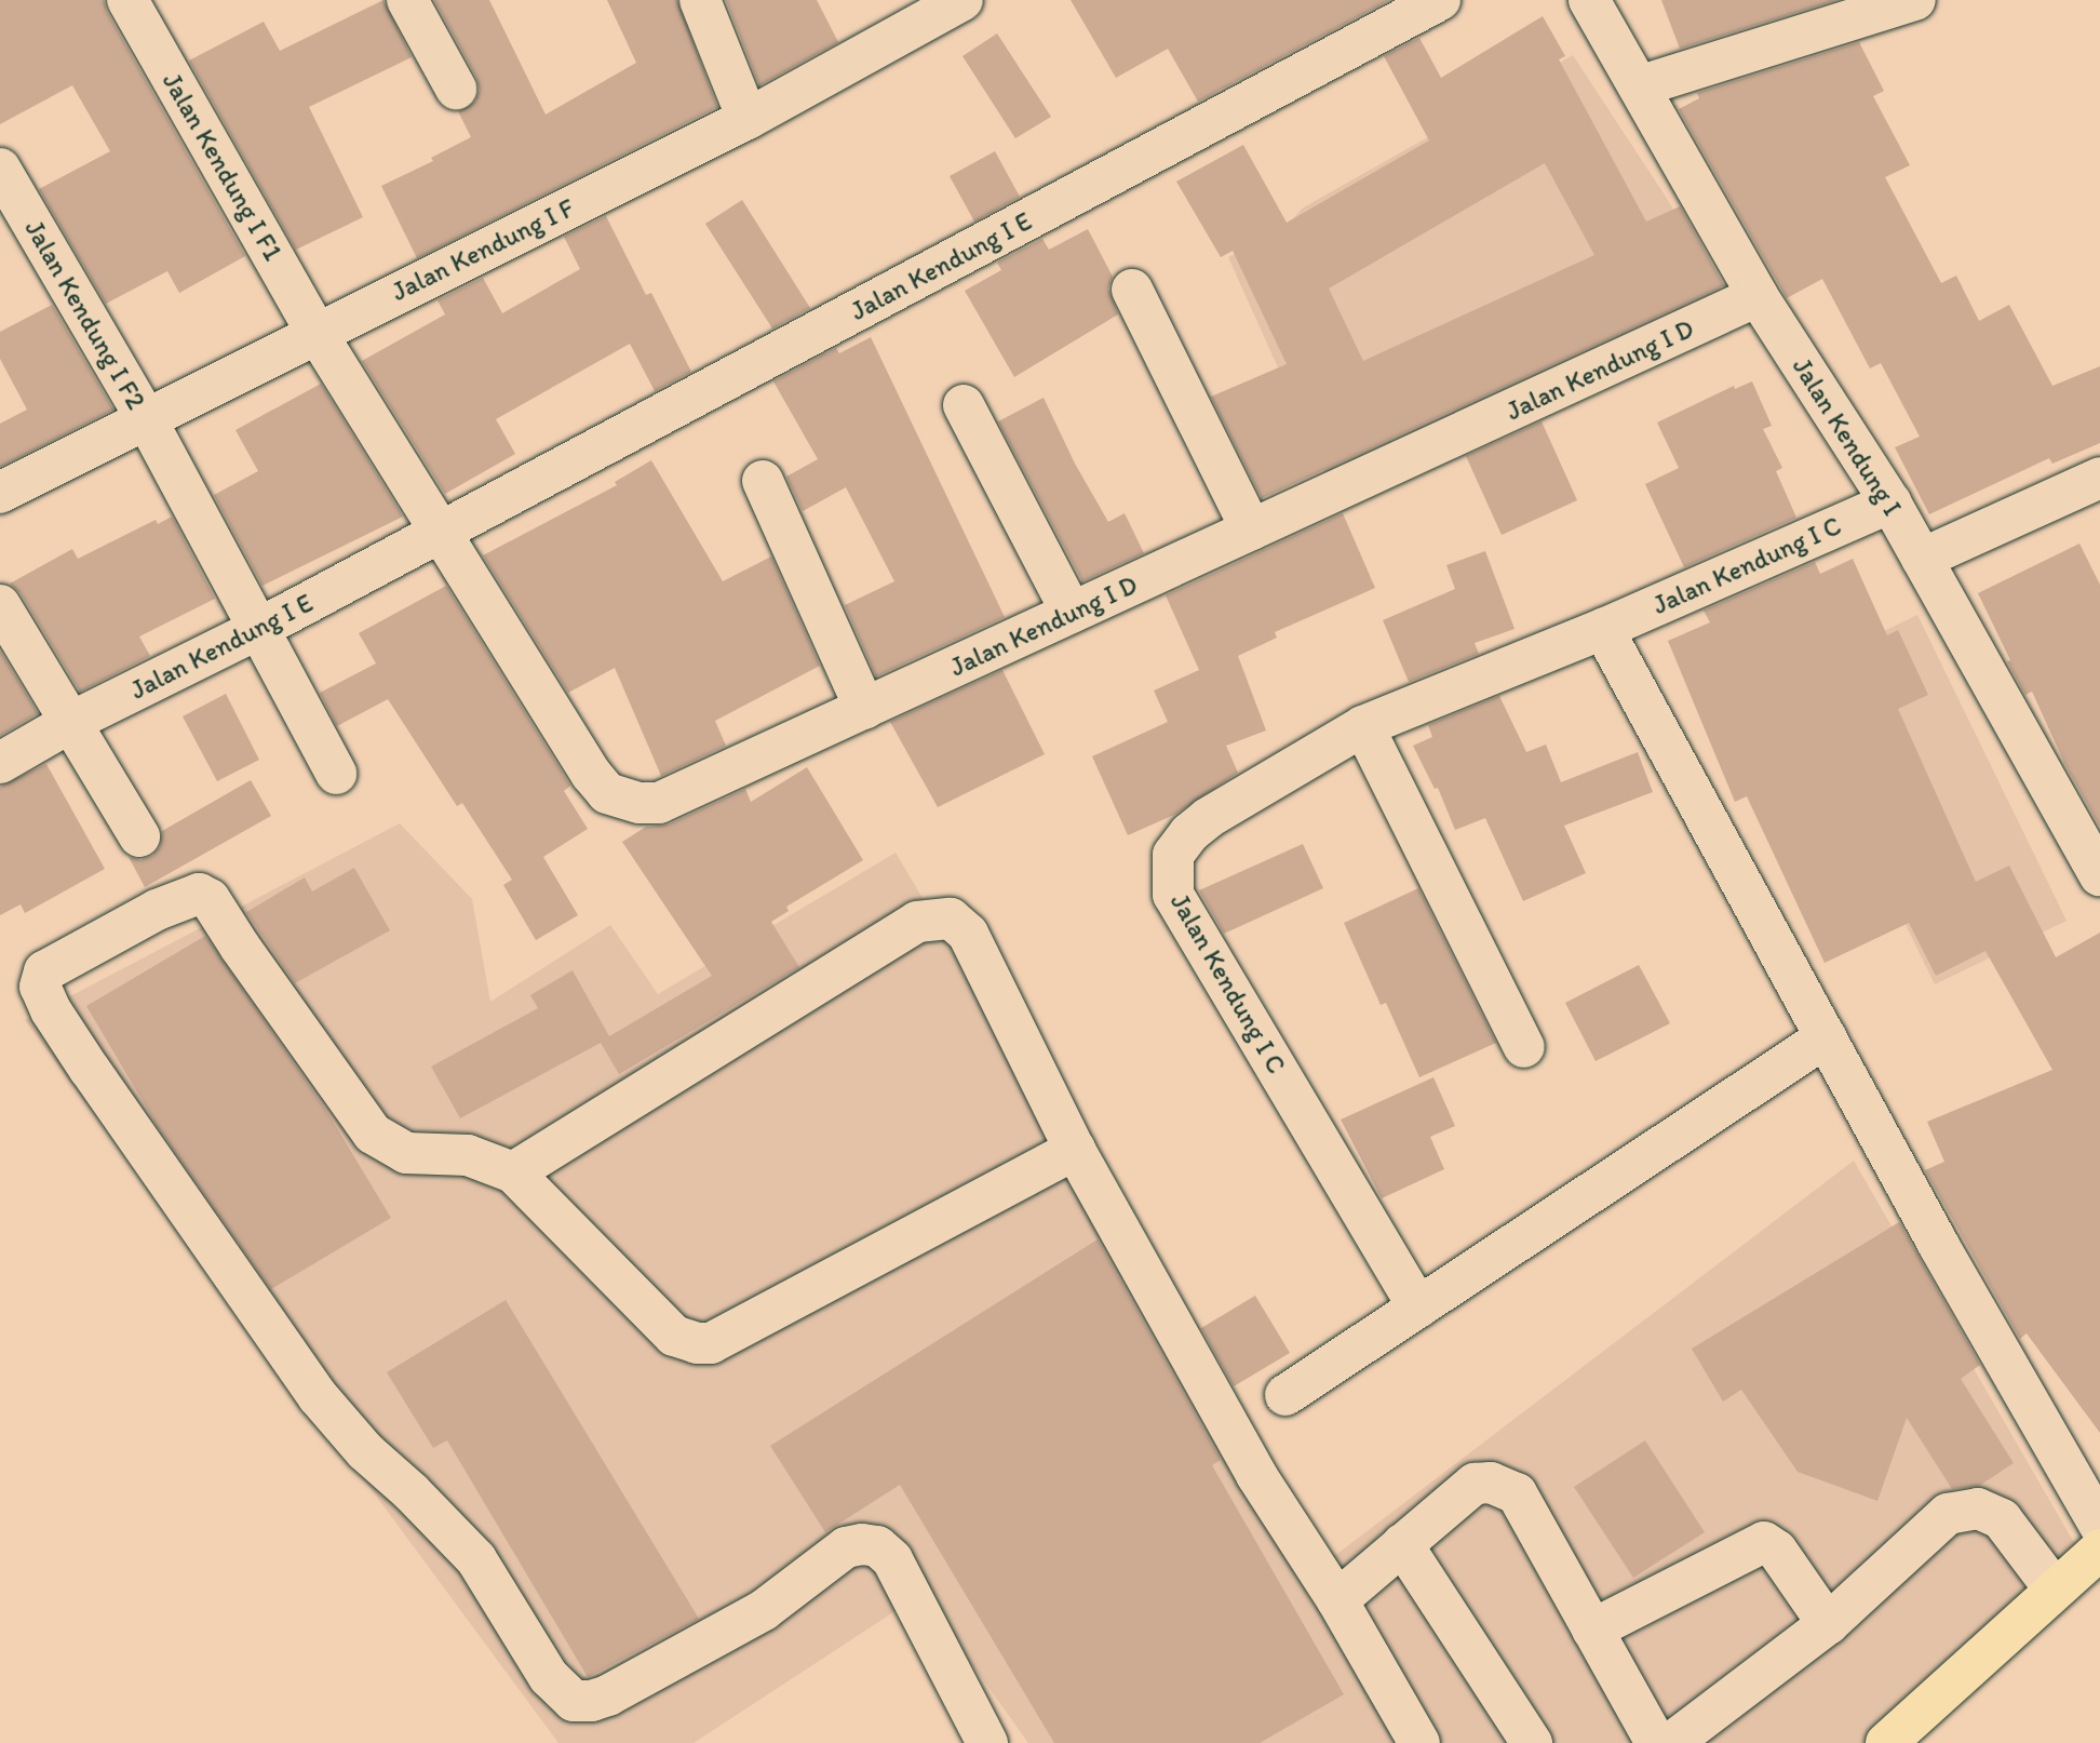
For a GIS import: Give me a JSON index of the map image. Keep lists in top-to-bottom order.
{
  "streets": {
    "street": [
      "Jalan Kendung I F1",
      "Jalan Kendung I F",
      "Jalan Kendung I E",
      "Jalan Kendung I F2",
      "Jalan Kendung I D",
      "Jalan Kendung I",
      "Jalan Kendung I C"
    ]
  },
  "crossings": [
    ["Jalan Kendung I F1", "Jalan Kendung I F"],
    ["Jalan Kendung I F", "Jalan Kendung I F2"],
    ["Jalan Kendung I E", "Jalan Kendung I F2"],
    ["Jalan Kendung I E", "Jalan Kendung I D"],
    ["Jalan Kendung I D", "Jalan Kendung I"],
    ["Jalan Kendung I", "Jalan Kendung I C"]
  ]
}
